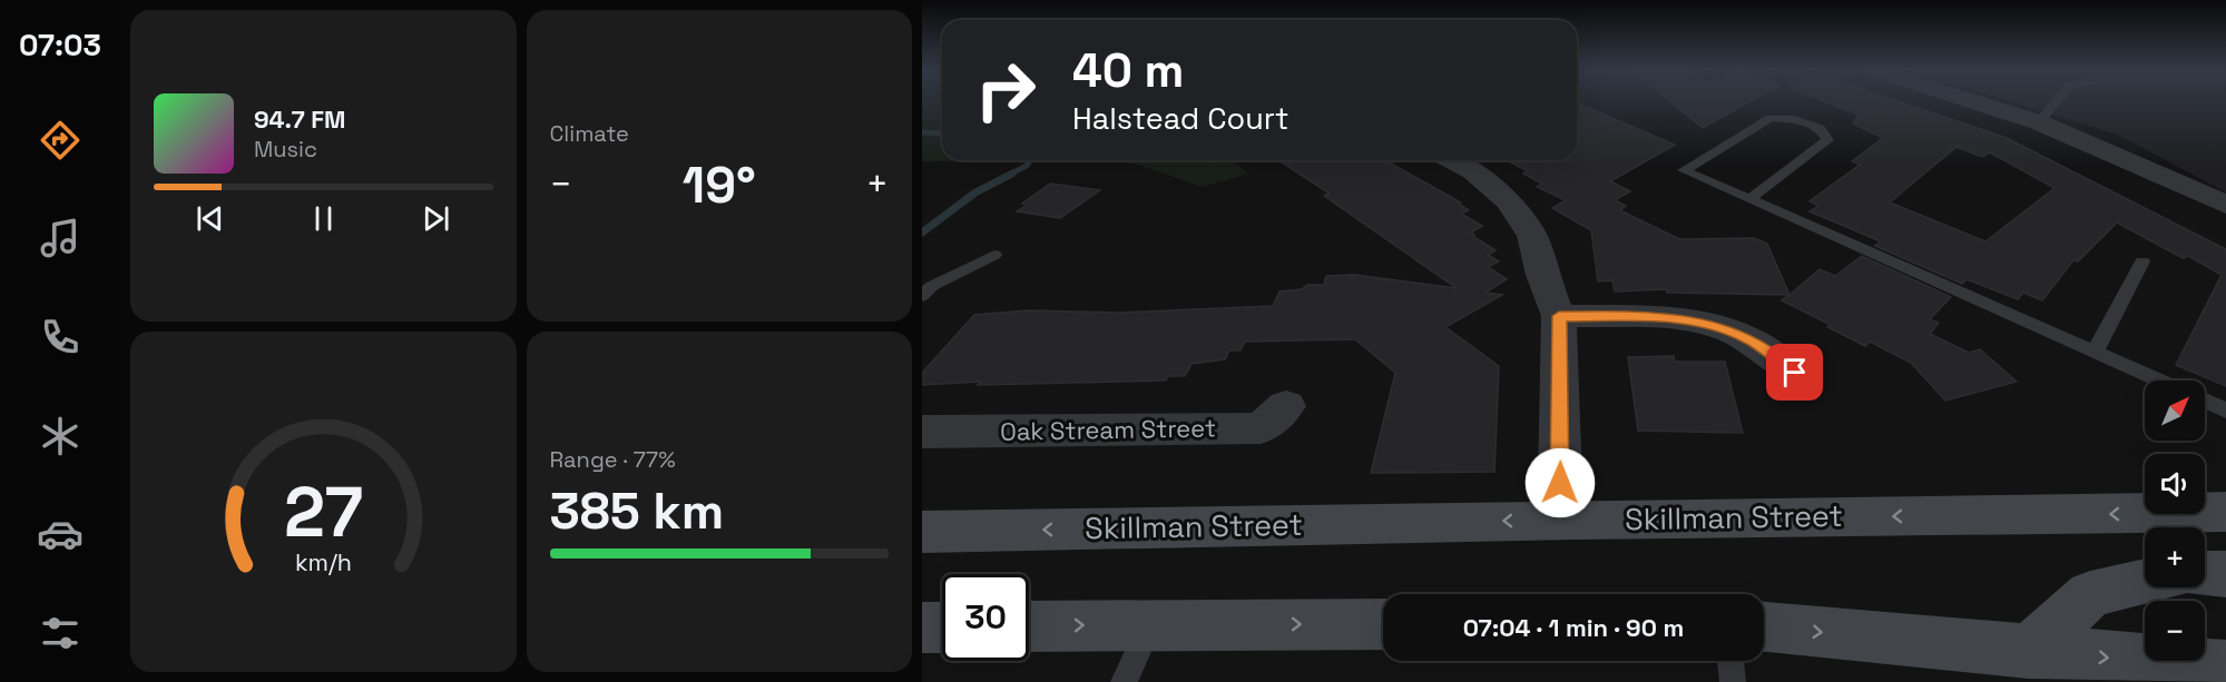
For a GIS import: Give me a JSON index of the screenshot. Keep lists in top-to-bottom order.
{
  "streets": {
    "main road": ["Skillman Street"],
    "street": ["Oak Stream Street"]
  },
  "north": "top right",
  "page": {
    "tabs": "07:03",
    "tile": [
      "Climate",
      ["Range · 77%", "385 km"]
    ],
    "turn": ["40 m", "Halstead Court"],
    "song": ["94.7 FM", "Music"],
    "heat": ["−", "19°", "+"],
    "map_buttons": ["+", "−"],
    "limit": "30",
    "trip": "07:04 · 1 min · 90 m",
    "gauge": ["27", "km/h"]
  }
}
